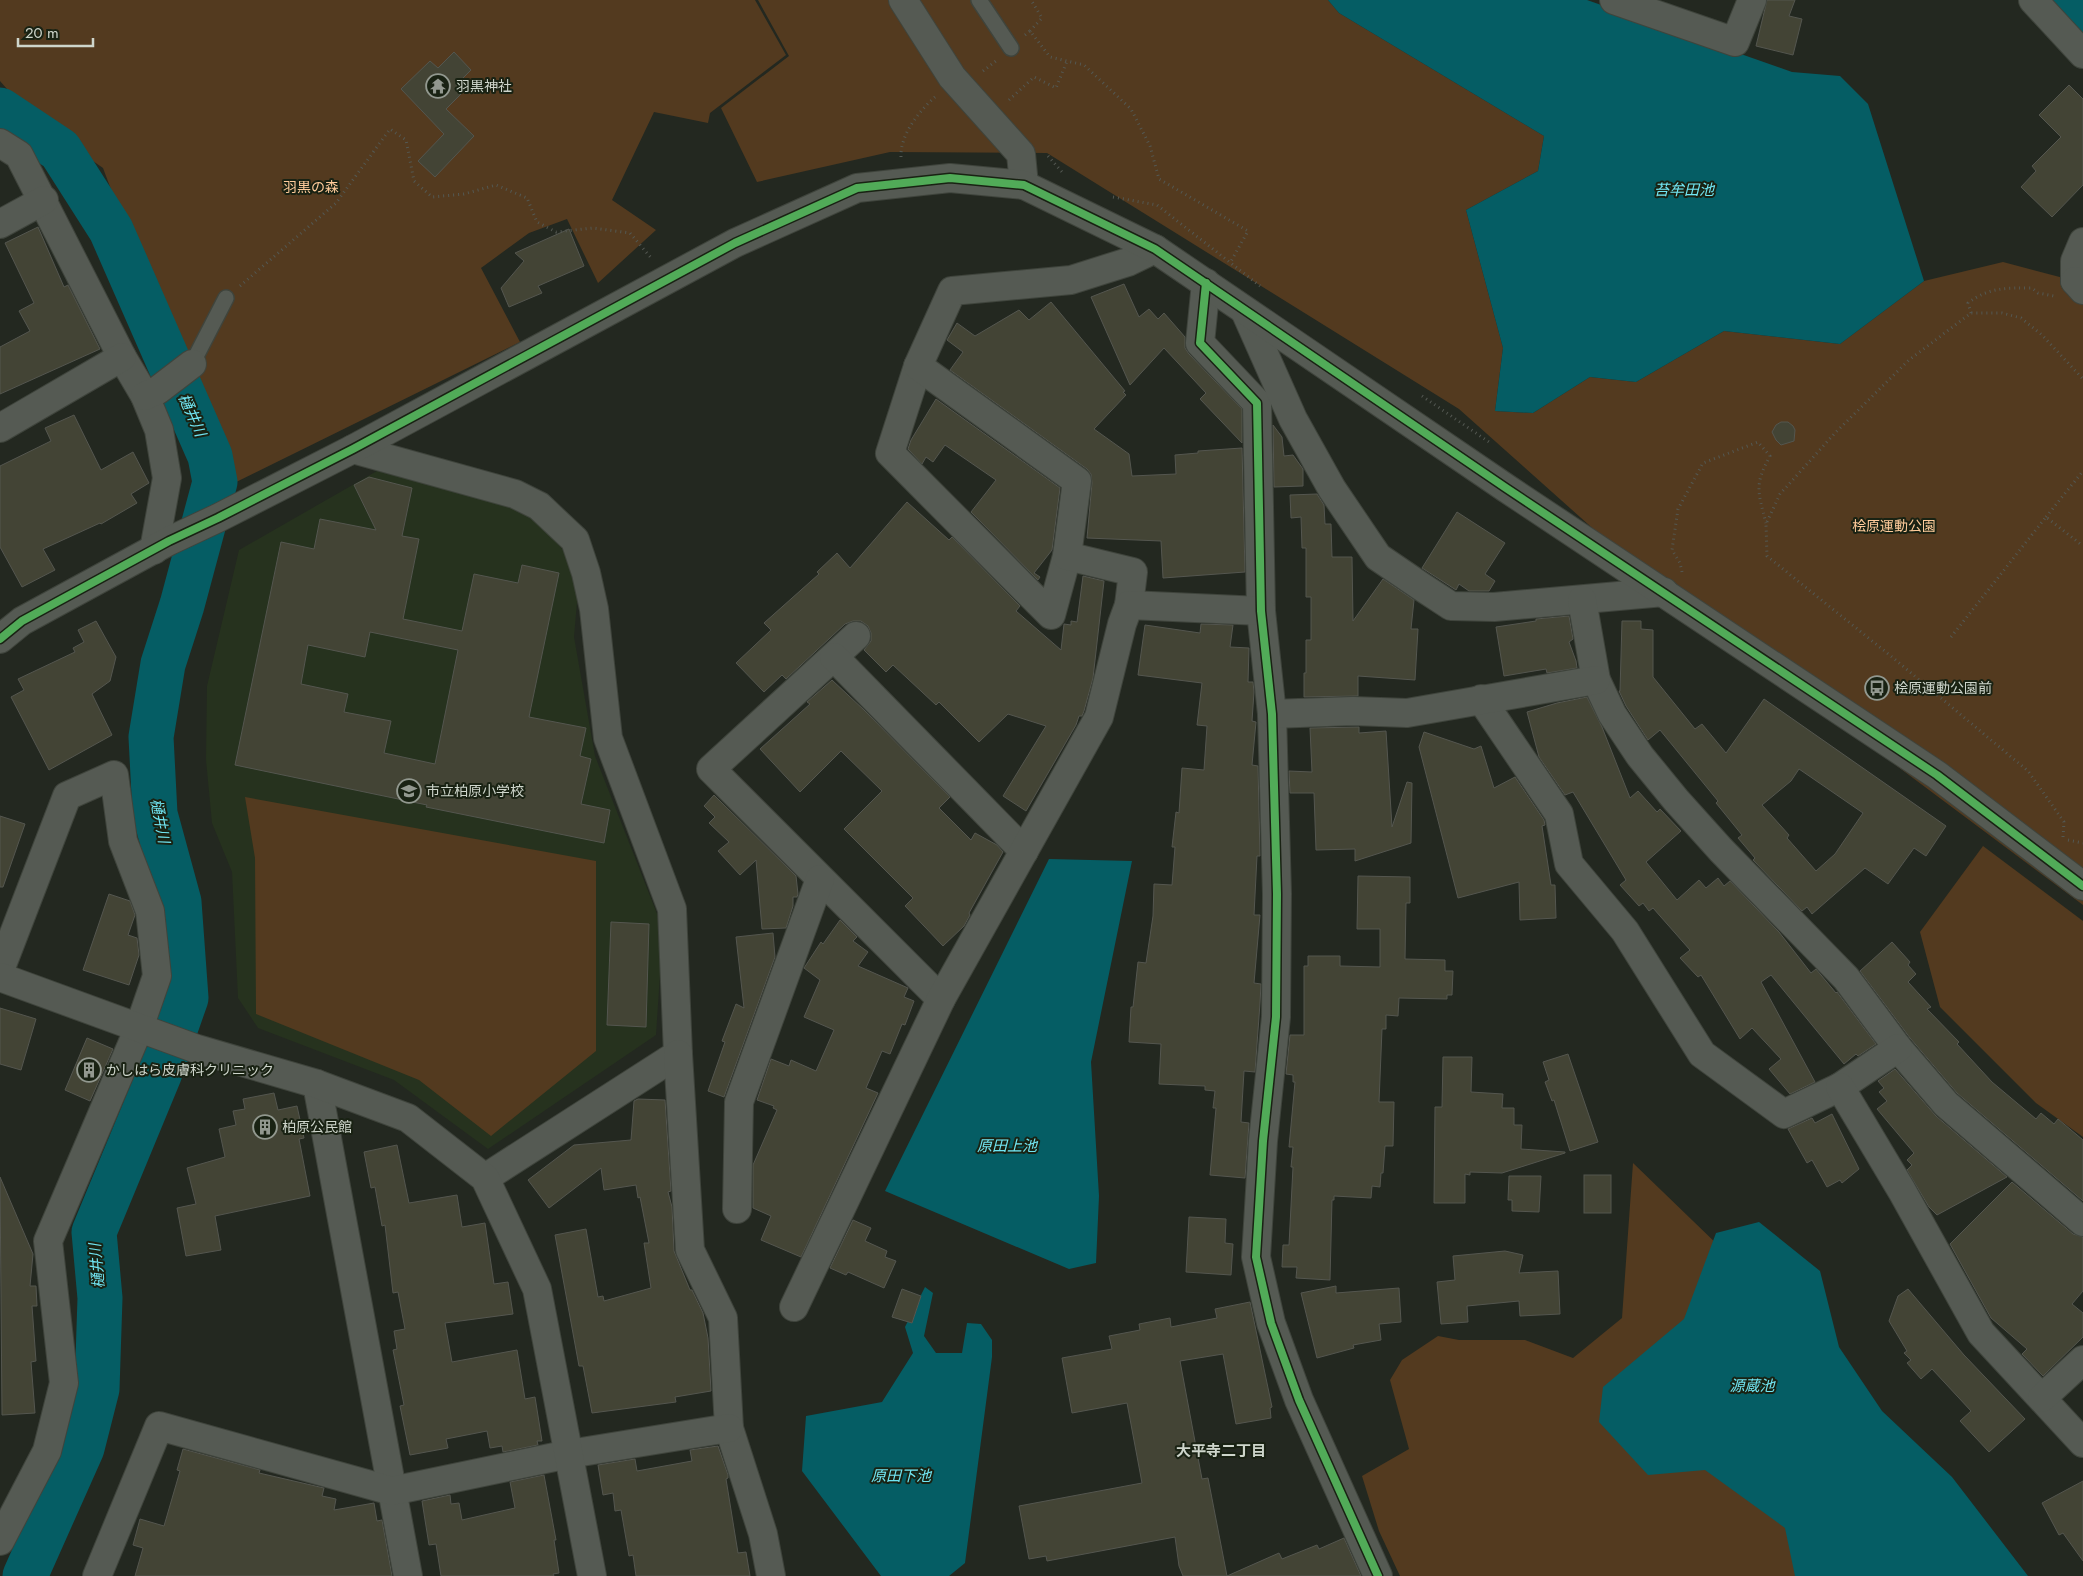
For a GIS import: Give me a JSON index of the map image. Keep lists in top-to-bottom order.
{
  "districts": ["大平寺二丁目"],
  "water": [
    "苔牟田池",
    "樋井川",
    "原田上池",
    "源蔵池",
    "原田下池"
  ],
  "parks": ["羽黒の森", "桧原運動公園"],
  "places": {
    "temple": ["羽黒神社"],
    "bus stop": ["桧原運動公園前"],
    "school or university": ["市立柏原小学校"],
    "building": ["かしはら皮膚科クリニック", "柏原公民館"]
  },
  "scale_bar": "20 m"
}
